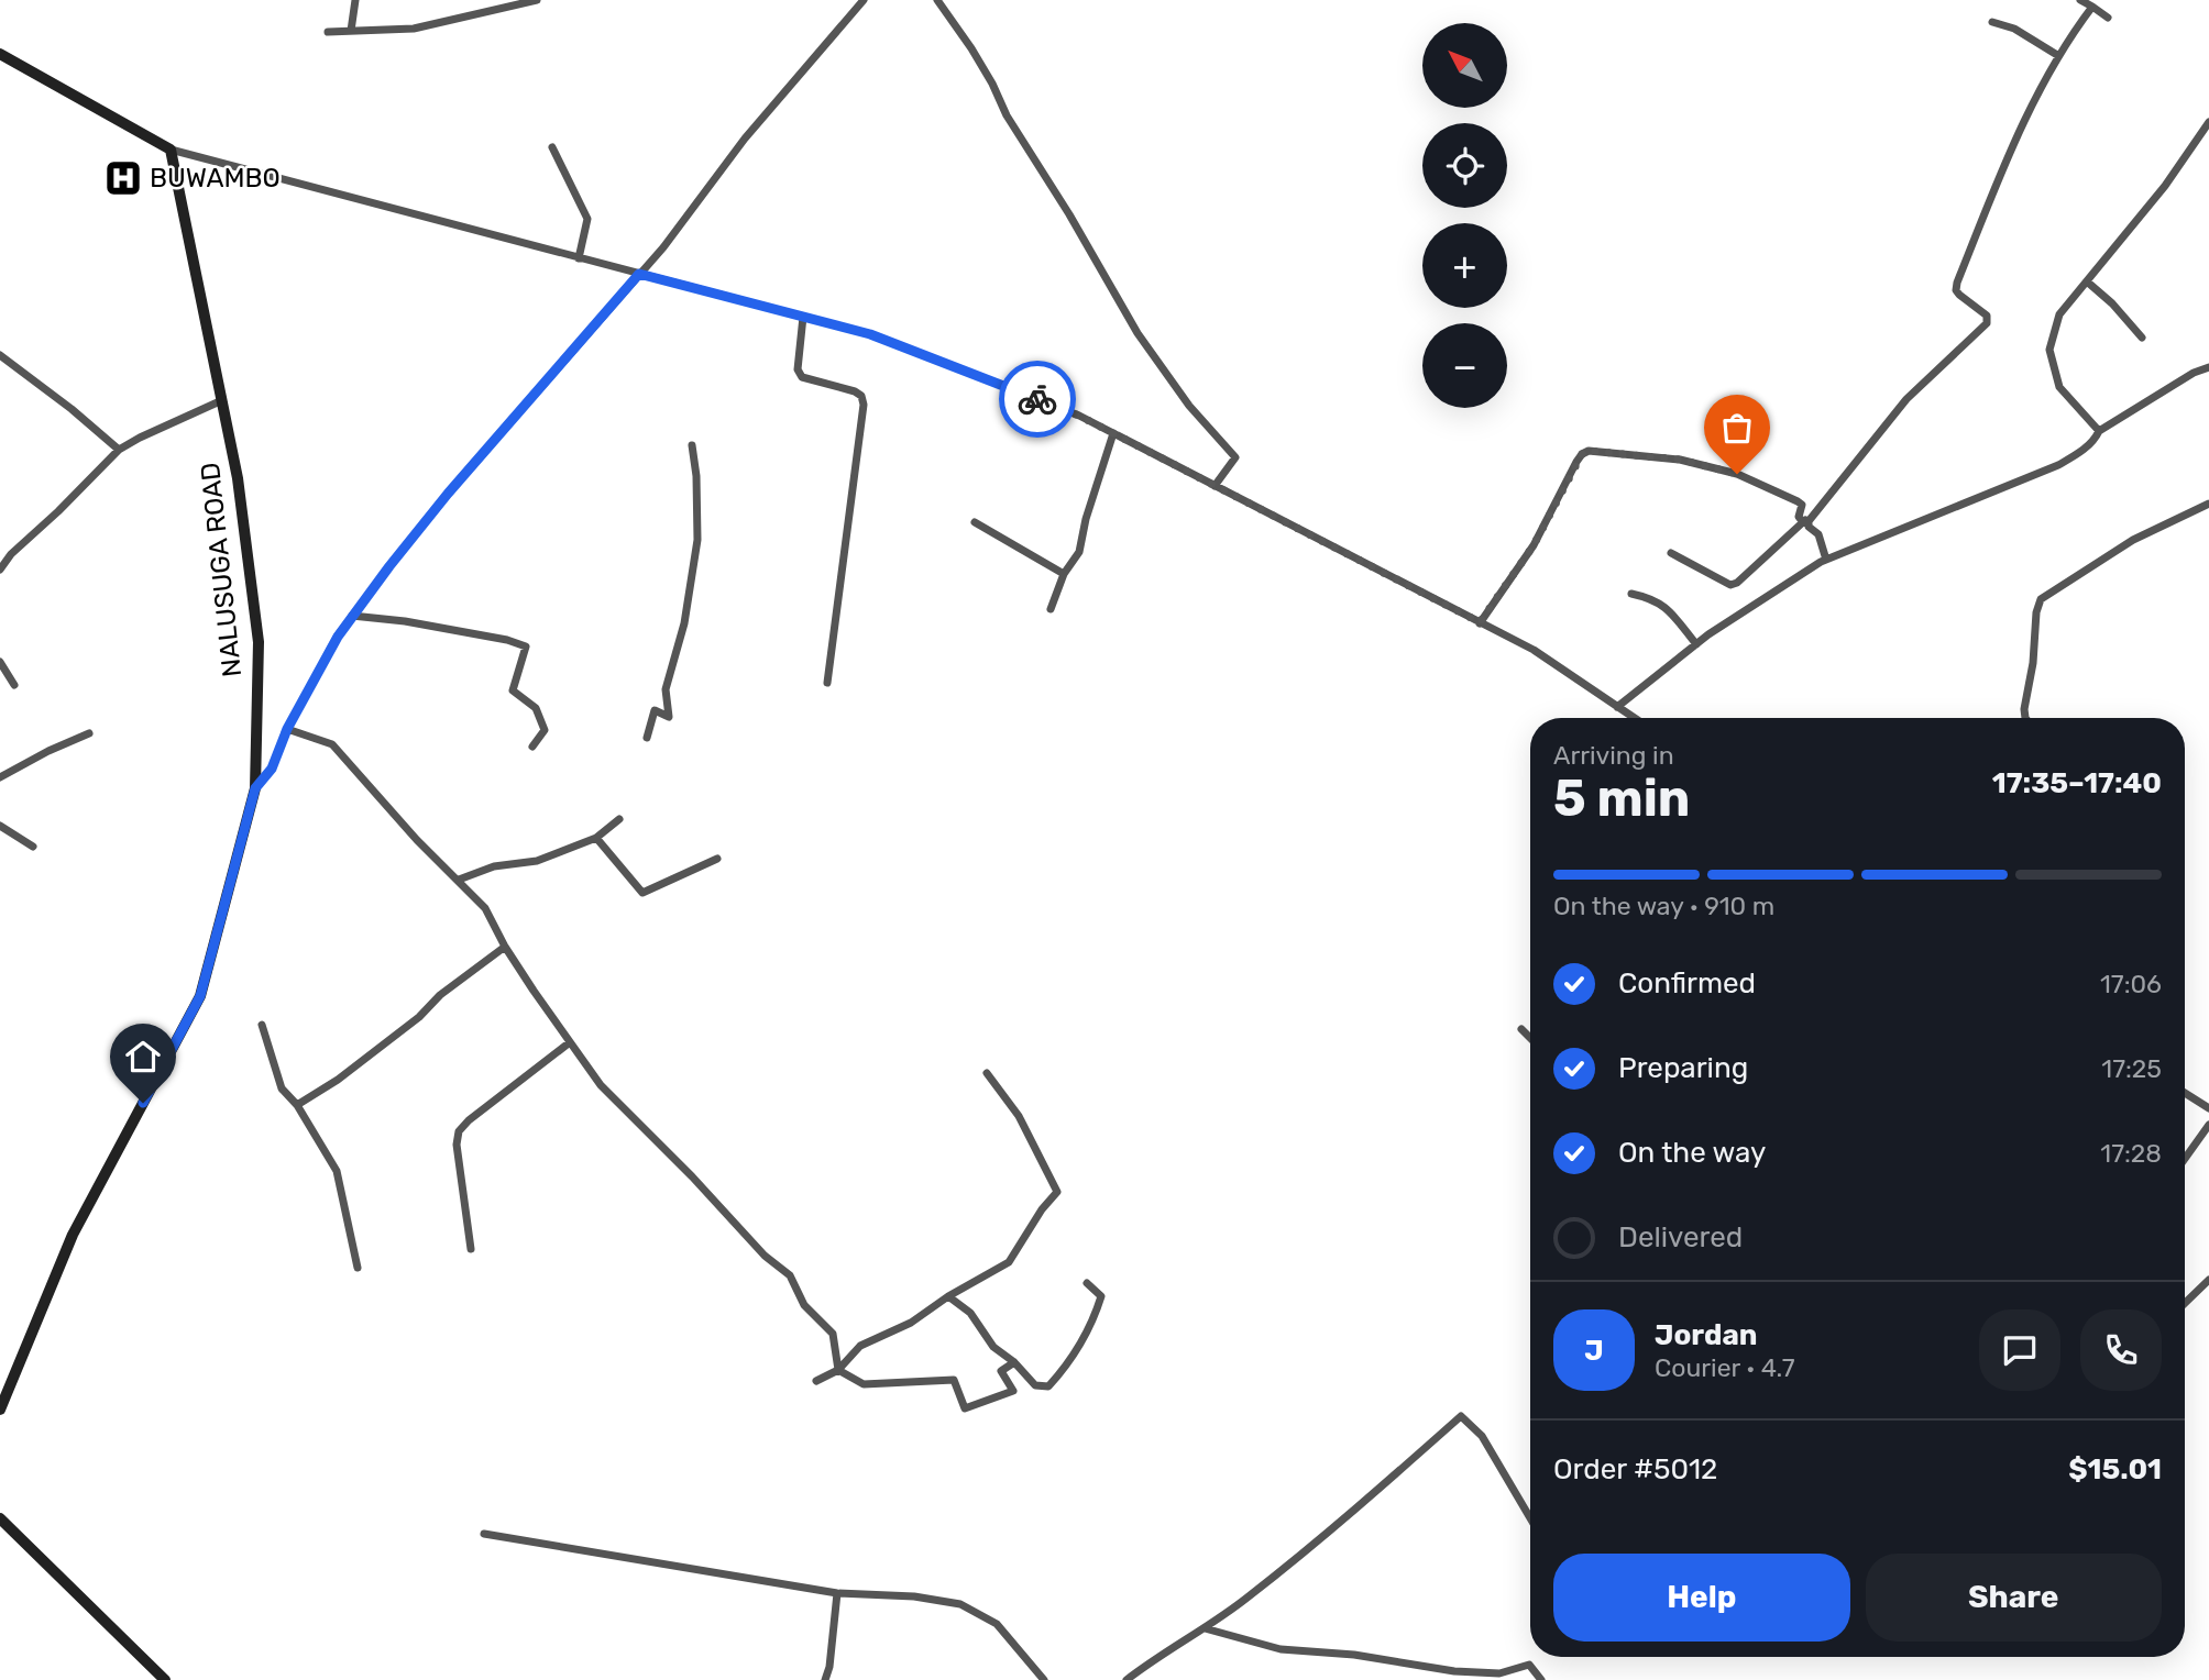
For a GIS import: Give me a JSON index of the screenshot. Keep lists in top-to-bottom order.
{
  "streets": {
    "street": ["NALUSUGA ROAD"]
  },
  "places": {
    "hospital": ["BUWAMBO"]
  },
  "north": "top left",
  "page": {
    "map_buttons": ["+", "−"],
    "heading": ["5 min", "Arriving in", "17:35–17:40"],
    "panel": [
      "Jordan",
      "Courier · 4.7",
      "Order #5012",
      "$15.01"
    ],
    "bar": "On the way · 910 m",
    "list": [
      ["Confirmed", "17:06"],
      ["Preparing", "17:25"],
      ["On the way", "17:28"],
      "Delivered"
    ],
    "round": "J",
    "buttons": ["Help", "Share"]
  }
}
